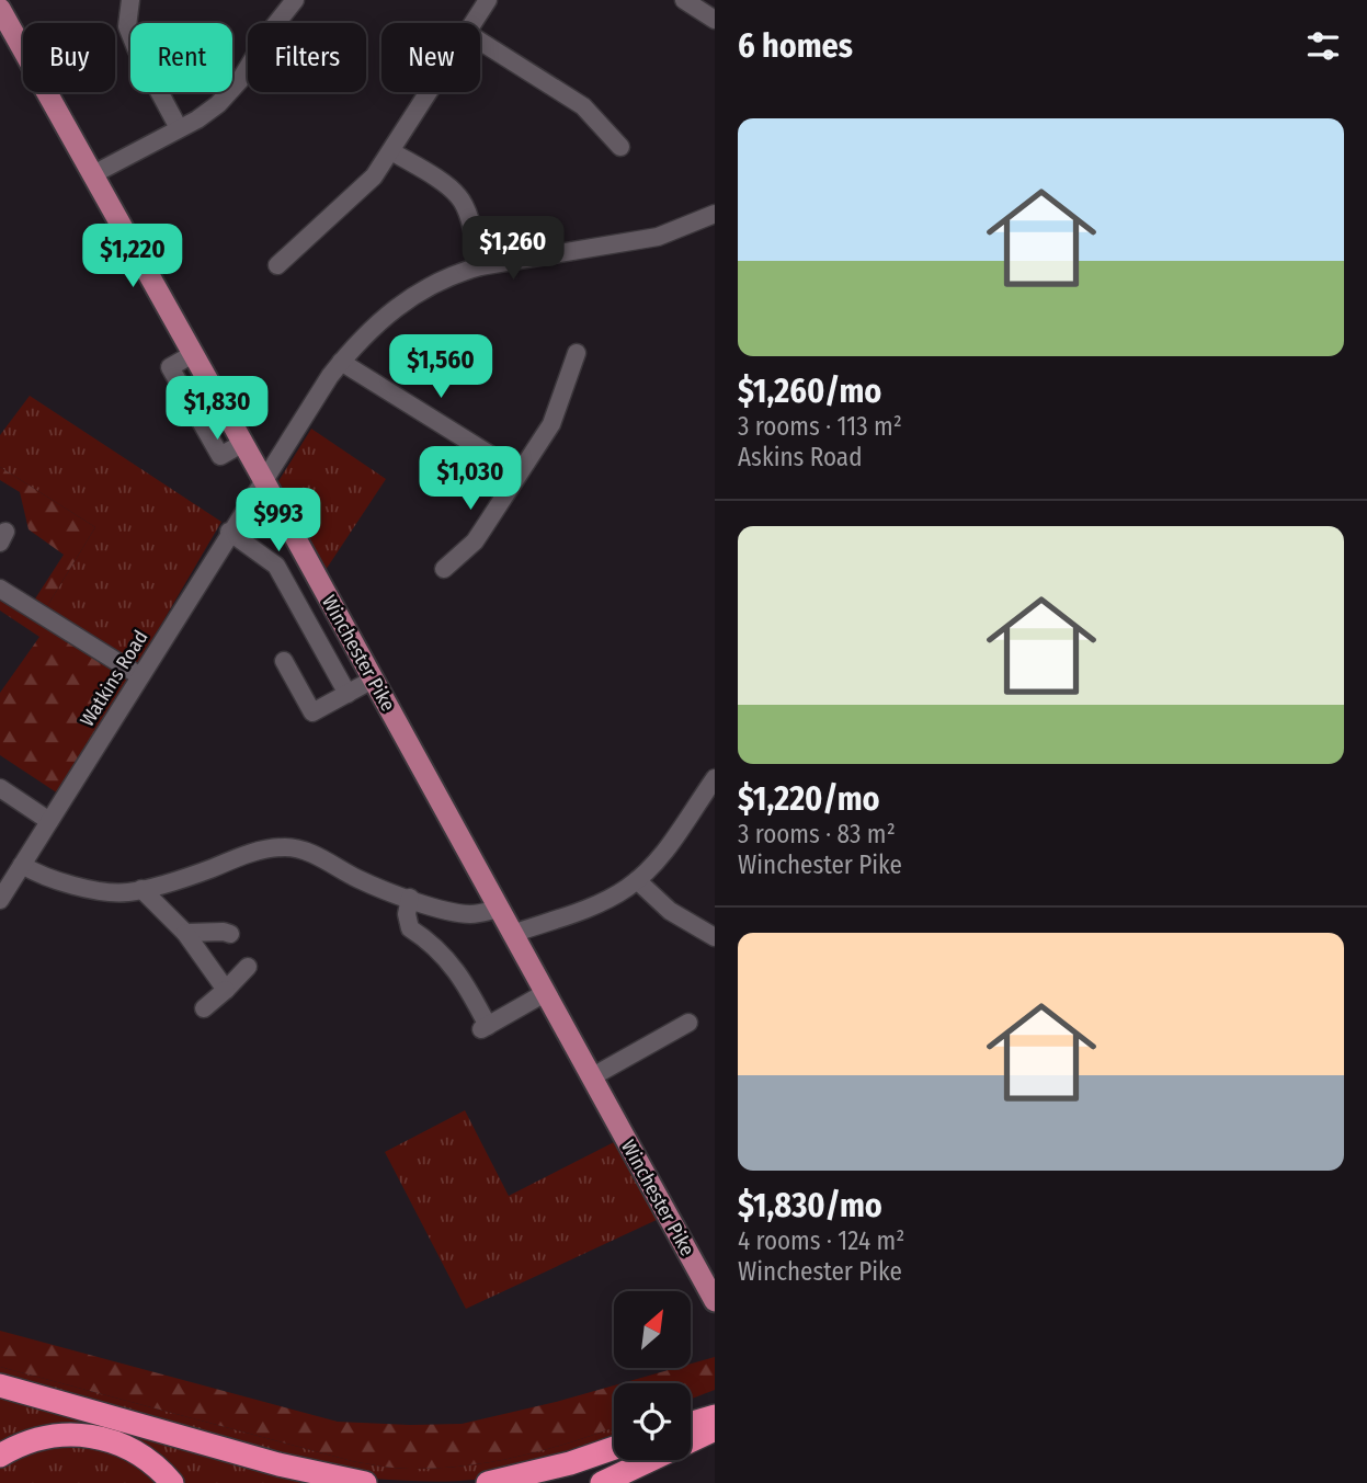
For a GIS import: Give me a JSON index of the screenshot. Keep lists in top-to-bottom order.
{
  "streets": {
    "main road": ["Winchester Pike"],
    "street": ["Watkins Road"]
  },
  "crossings": [
    ["Winchester Pike", "Watkins Road"]
  ],
  "north": "top right",
  "page": {
    "heading": "6 homes",
    "chip": [
      "Buy",
      "Rent",
      "Filters",
      "New"
    ],
    "list": [
      {
        "name": "$1,260/mo",
        "note": "3 rooms · 113 m² · Askins Road"
      },
      {
        "name": "$1,220/mo",
        "note": "3 rooms · 83 m² · Winchester Pike"
      },
      {
        "name": "$1,830/mo",
        "note": "4 rooms · 124 m² · Winchester Pike"
      }
    ],
    "price": [
      "$1,260",
      "$1,220",
      "$1,560",
      "$1,830",
      "$1,030",
      "$993"
    ]
  }
}
